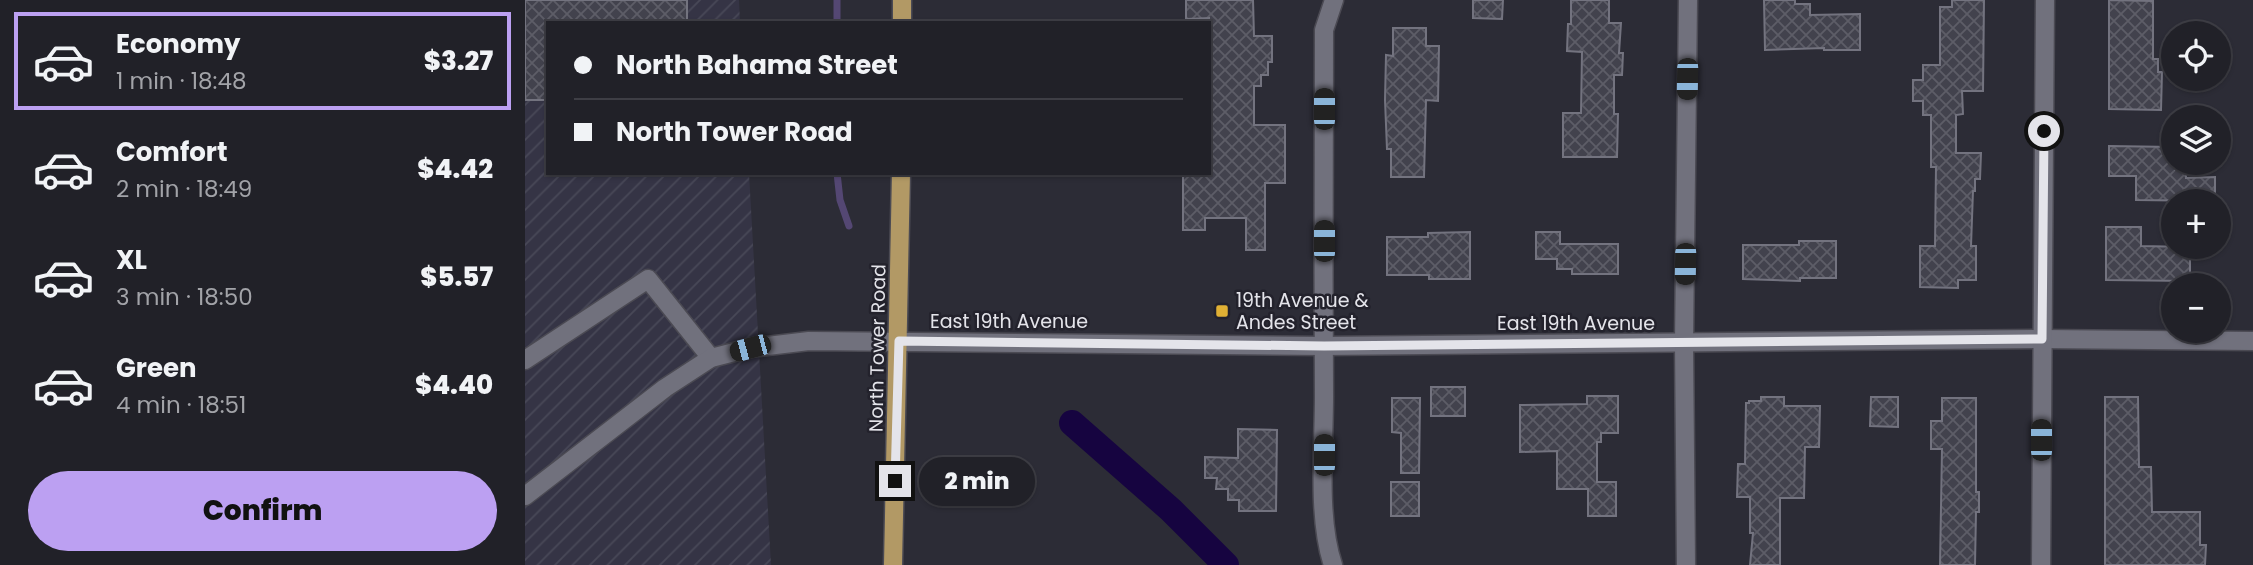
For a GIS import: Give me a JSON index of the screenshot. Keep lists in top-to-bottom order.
{
  "streets": {
    "main road": ["North Tower Road"],
    "street": ["East 19th Avenue"]
  },
  "crossings": [
    ["East 19th Avenue", "North Tower Road"]
  ],
  "places": {
    "transit": ["19th Avenue & Andes Street"]
  },
  "page": {
    "list": [
      {
        "name": "Economy",
        "note": "1 min · 18:48",
        "value": "$3.27"
      },
      {
        "name": "Comfort",
        "note": "2 min · 18:49",
        "value": "$4.42"
      },
      {
        "name": "XL",
        "note": "3 min · 18:50",
        "value": "$5.57"
      },
      {
        "name": "Green",
        "note": "4 min · 18:51",
        "value": "$4.40"
      }
    ],
    "map_buttons": ["+", "−"],
    "banner": ["North Bahama Street", "North Tower Road"],
    "buttons": "Confirm",
    "bubble": "2 min"
  }
}
